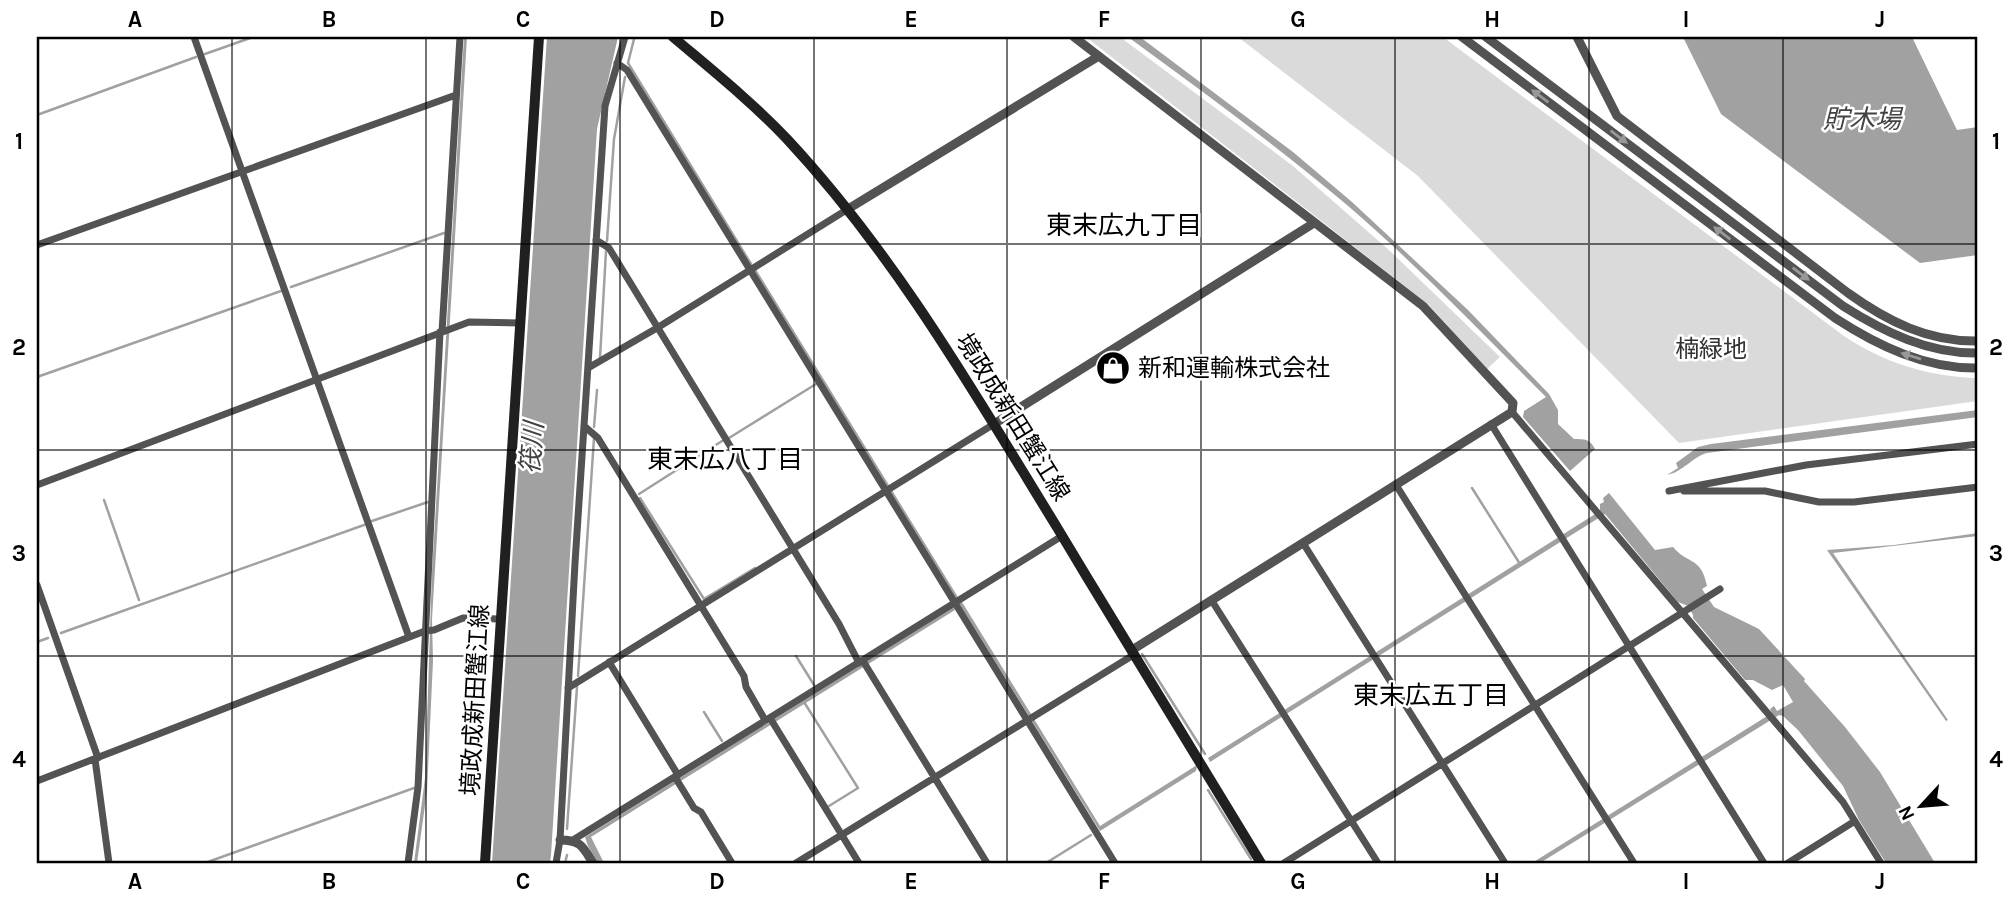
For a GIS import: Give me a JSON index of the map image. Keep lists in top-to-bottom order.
{
  "streets": {
    "main road": ["境政成新田蟹江線"]
  },
  "districts": ["東末広九丁目", "東末広八丁目", "東末広五丁目"],
  "water": ["貯木場", "筏川"],
  "parks": ["楠緑地"],
  "places": {
    "shop": ["新和運輸株式会社"]
  },
  "north": "bottom left",
  "grid": {
    "columns": [
      "A",
      "B",
      "C",
      "D",
      "E",
      "F",
      "G",
      "H",
      "I",
      "J"
    ],
    "rows": [
      "1",
      "2",
      "3",
      "4"
    ]
  }
}
